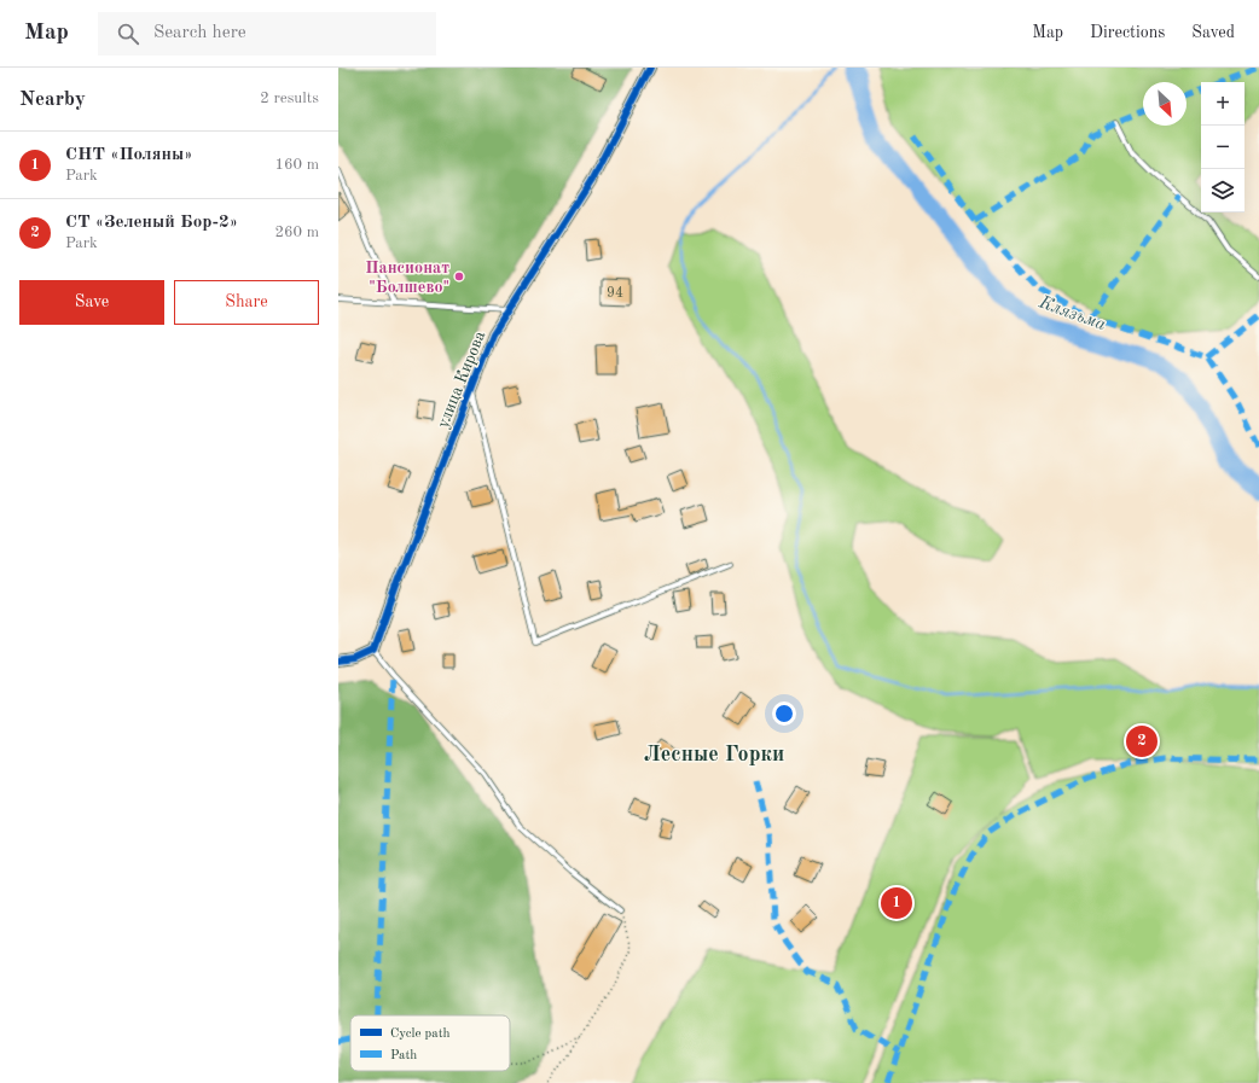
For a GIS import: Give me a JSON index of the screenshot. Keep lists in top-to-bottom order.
{
  "streets": {
    "street": ["улица Кирова"]
  },
  "districts": ["Лесные Горки"],
  "water": ["Клязьма"],
  "places": ["Пансионат \"Болшево\""],
  "house_numbers": ["94"],
  "legend": ["Cycle path", "Path"],
  "north": "bottom right",
  "page": {
    "header": "Map",
    "search": "Search here",
    "nav": ["Map", "Directions", "Saved"],
    "heading": ["Nearby", "2 results"],
    "map_buttons": ["+", "−"],
    "list": [
      {
        "mark": "1",
        "name": "СНТ «Поляны»",
        "note": "Park",
        "value": "160 m"
      },
      {
        "mark": "2",
        "name": "СТ «Зеленый Бор-2»",
        "note": "Park",
        "value": "260 m"
      }
    ],
    "buttons": ["Save", "Share"],
    "pins": ["2", "1"]
  }
}
